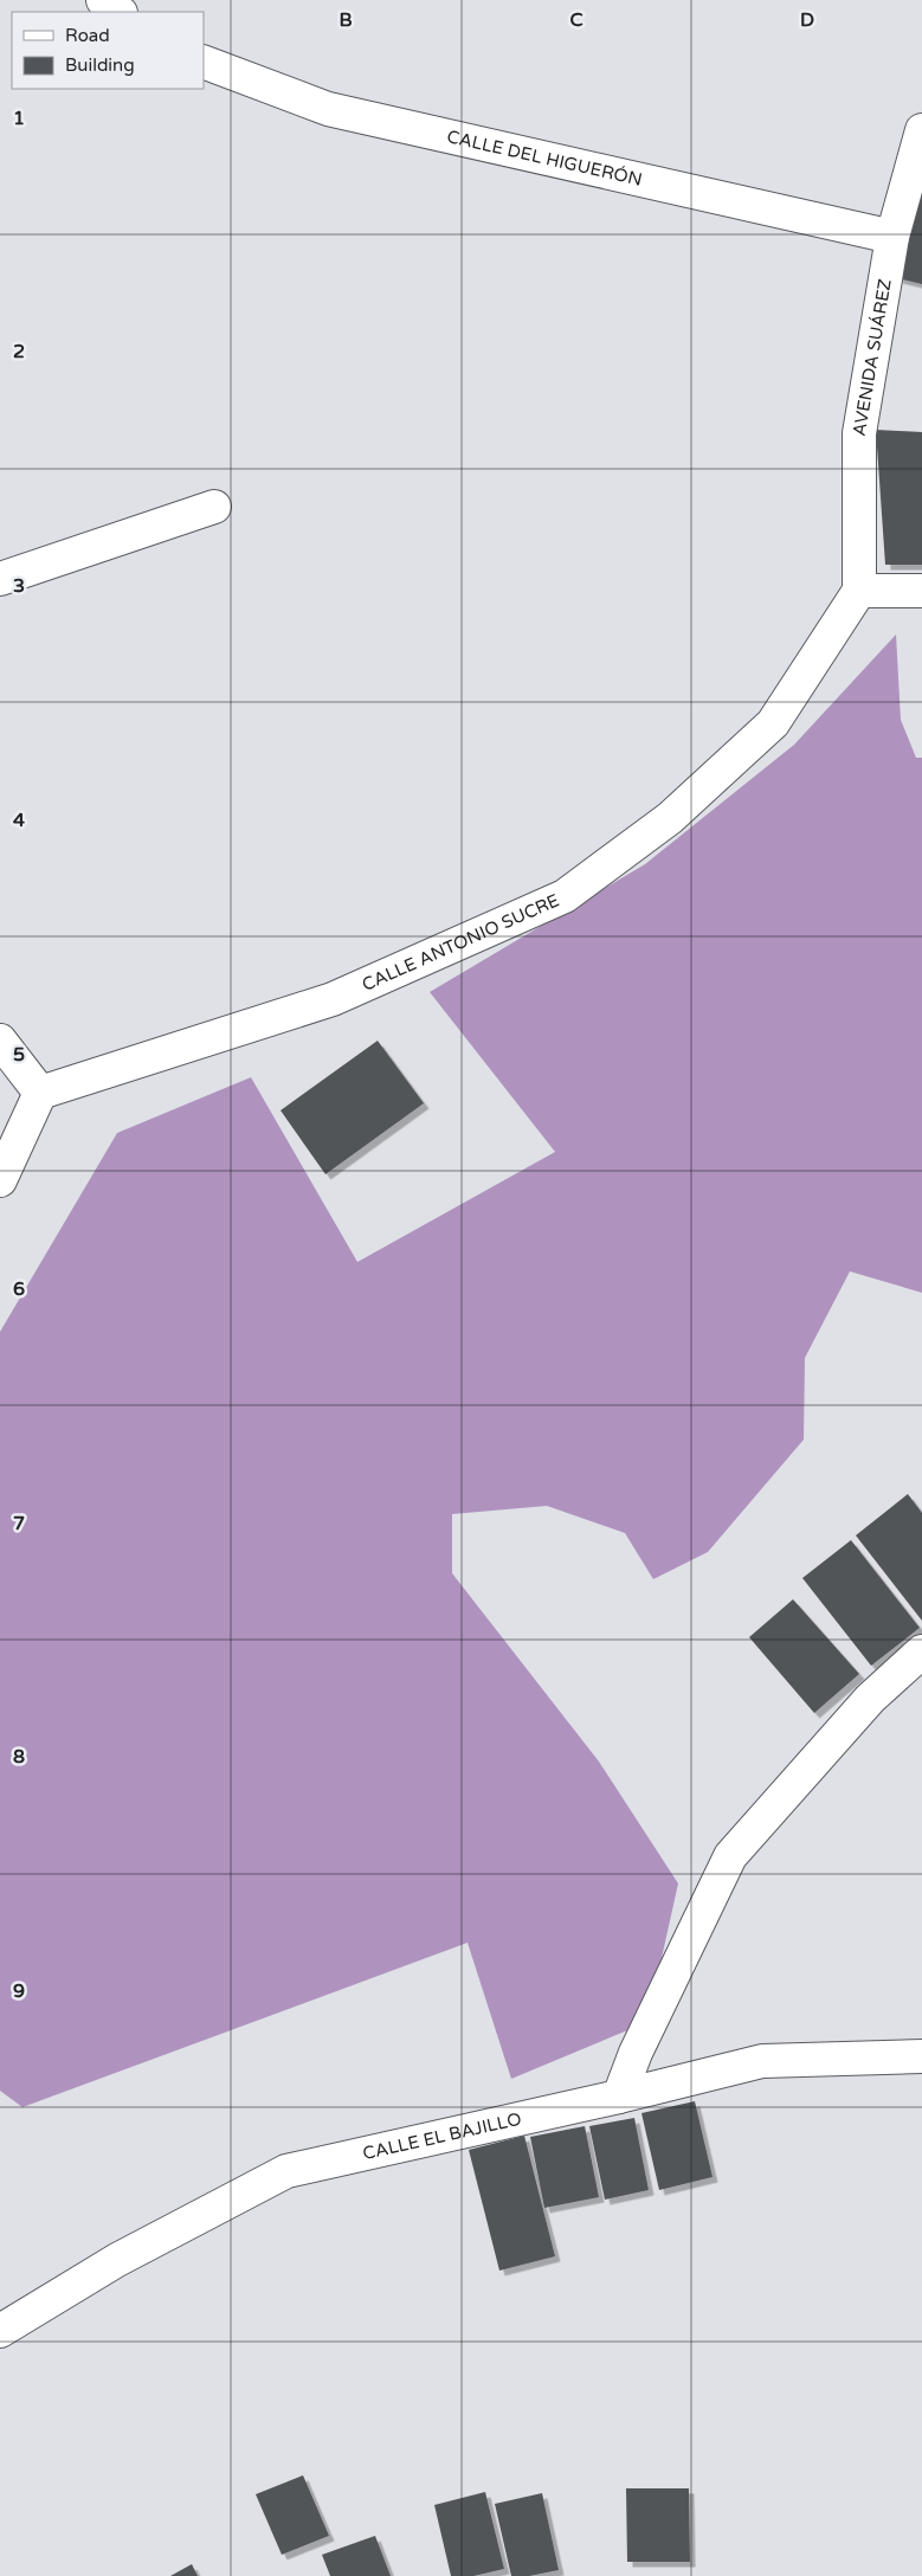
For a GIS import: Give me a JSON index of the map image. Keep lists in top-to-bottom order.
{
  "streets": {
    "street": [
      "CALLE DEL HIGUERÓN",
      "AVENIDA SUÁREZ",
      "CALLE ANTONIO SUCRE",
      "CALLE EL BAJILLO"
    ]
  },
  "crossings": [
    ["CALLE DEL HIGUERÓN", "AVENIDA SUÁREZ"],
    ["AVENIDA SUÁREZ", "CALLE ANTONIO SUCRE"]
  ],
  "legend": ["Road", "Building"],
  "grid": {
    "columns": ["B", "C", "D"],
    "rows": [
      "1",
      "2",
      "3",
      "4",
      "5",
      "6",
      "7",
      "8",
      "9"
    ]
  }
}
